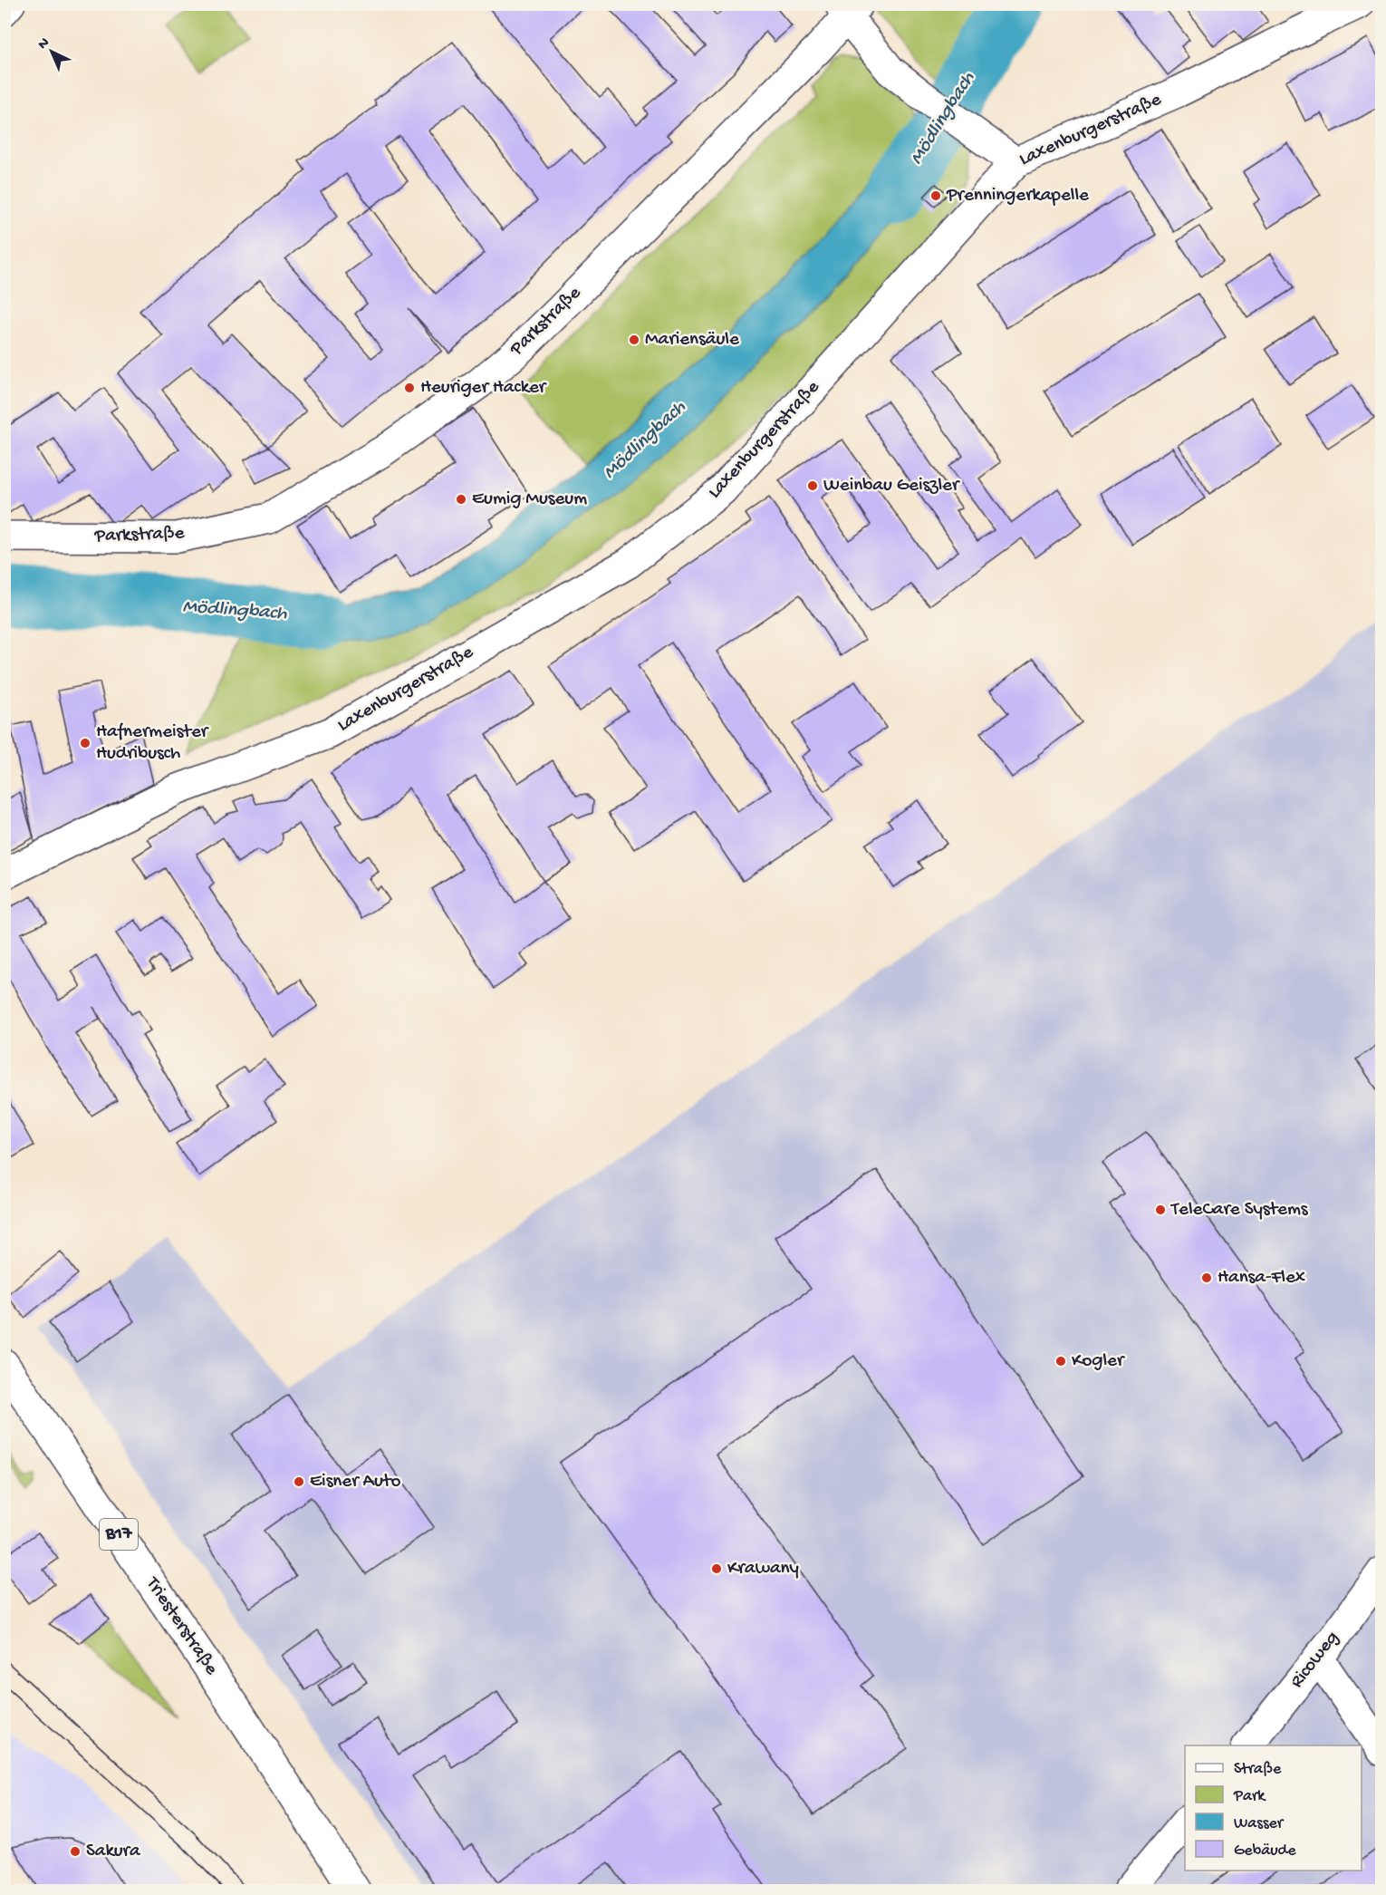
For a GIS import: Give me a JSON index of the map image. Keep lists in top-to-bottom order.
{
  "streets": {
    "street": [
      "Laxenburgerstraße",
      "Parkstraße",
      "B17",
      "Triesterstraße",
      "Ricoweg"
    ]
  },
  "water": ["Mödlingbach"],
  "places": [
    "Prenningerkapelle",
    "Mariensäule",
    "Heuriger Hacker",
    "Weinbau Geiszler",
    "Eumig Museum",
    "Hafnermeister Hudribusch",
    "TeleCare Systems",
    "Hansa-Flex",
    "Kogler",
    "Eisner Auto",
    "Krawany",
    "Sakura"
  ],
  "legend": [
    "Straße",
    "Park",
    "Wasser",
    "Gebäude"
  ],
  "north": "top left"
}
